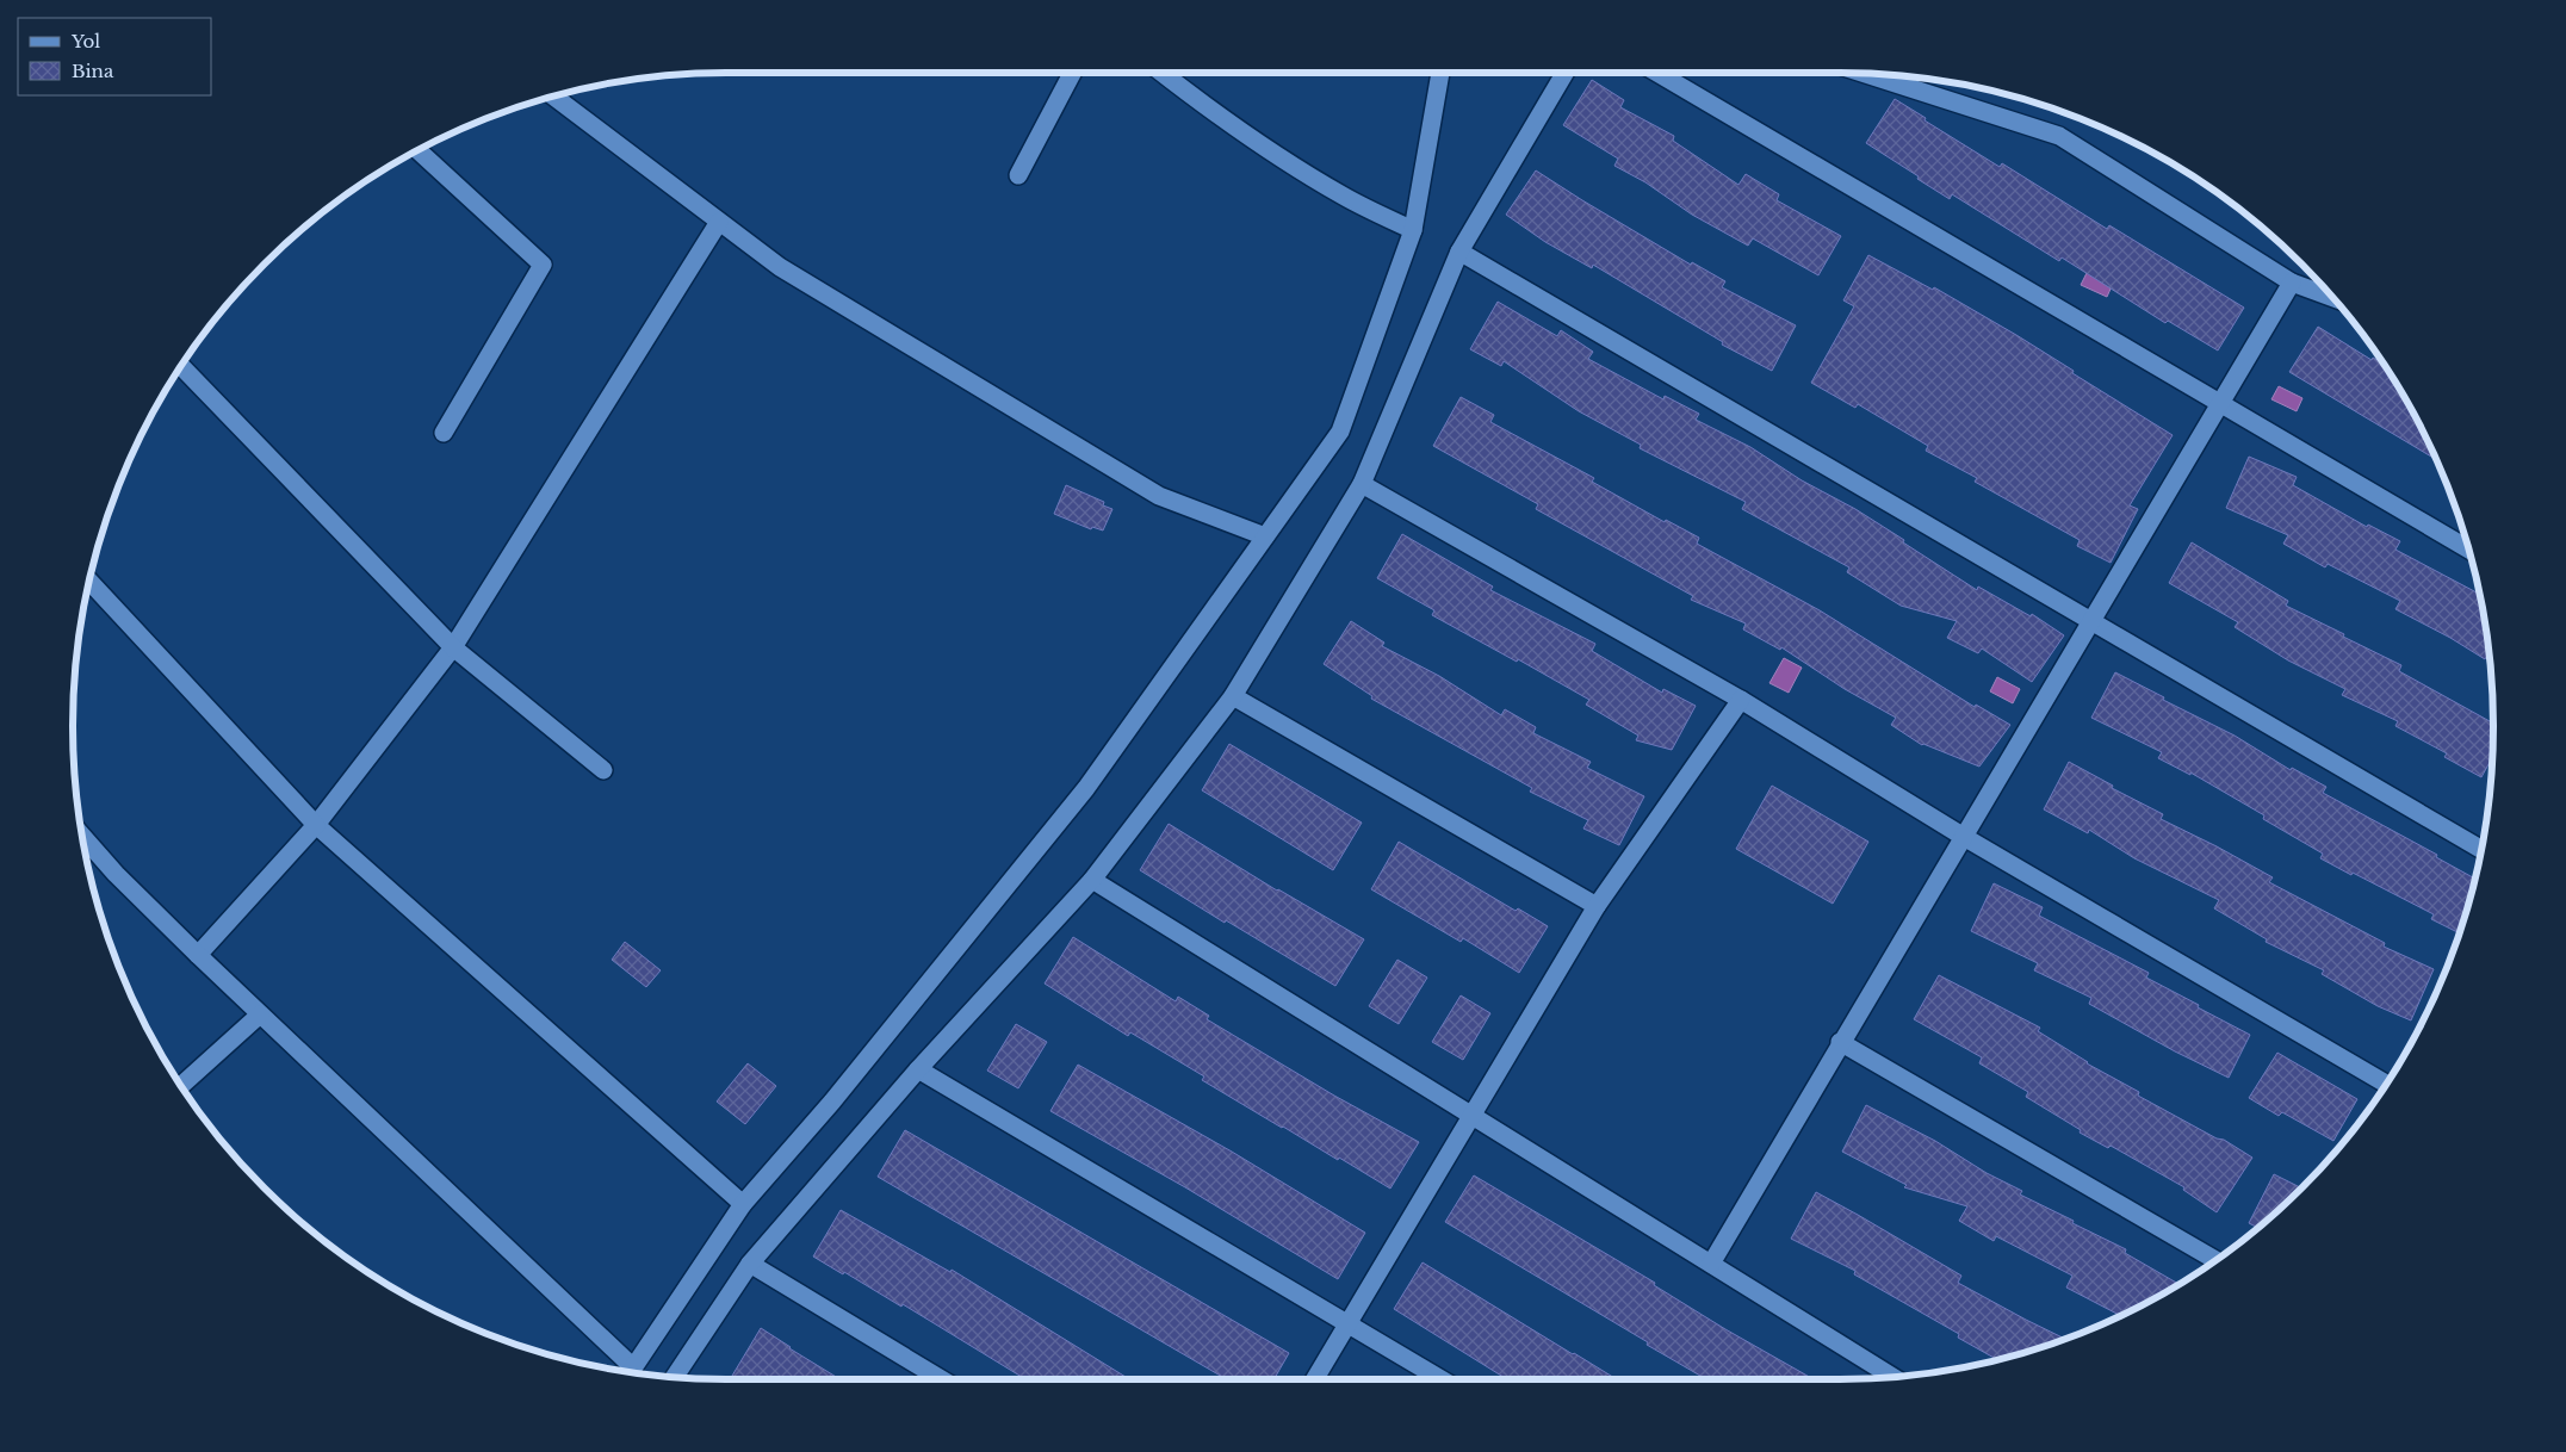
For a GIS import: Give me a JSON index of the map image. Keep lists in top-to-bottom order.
{
  "legend": ["Yol", "Bina"]
}
